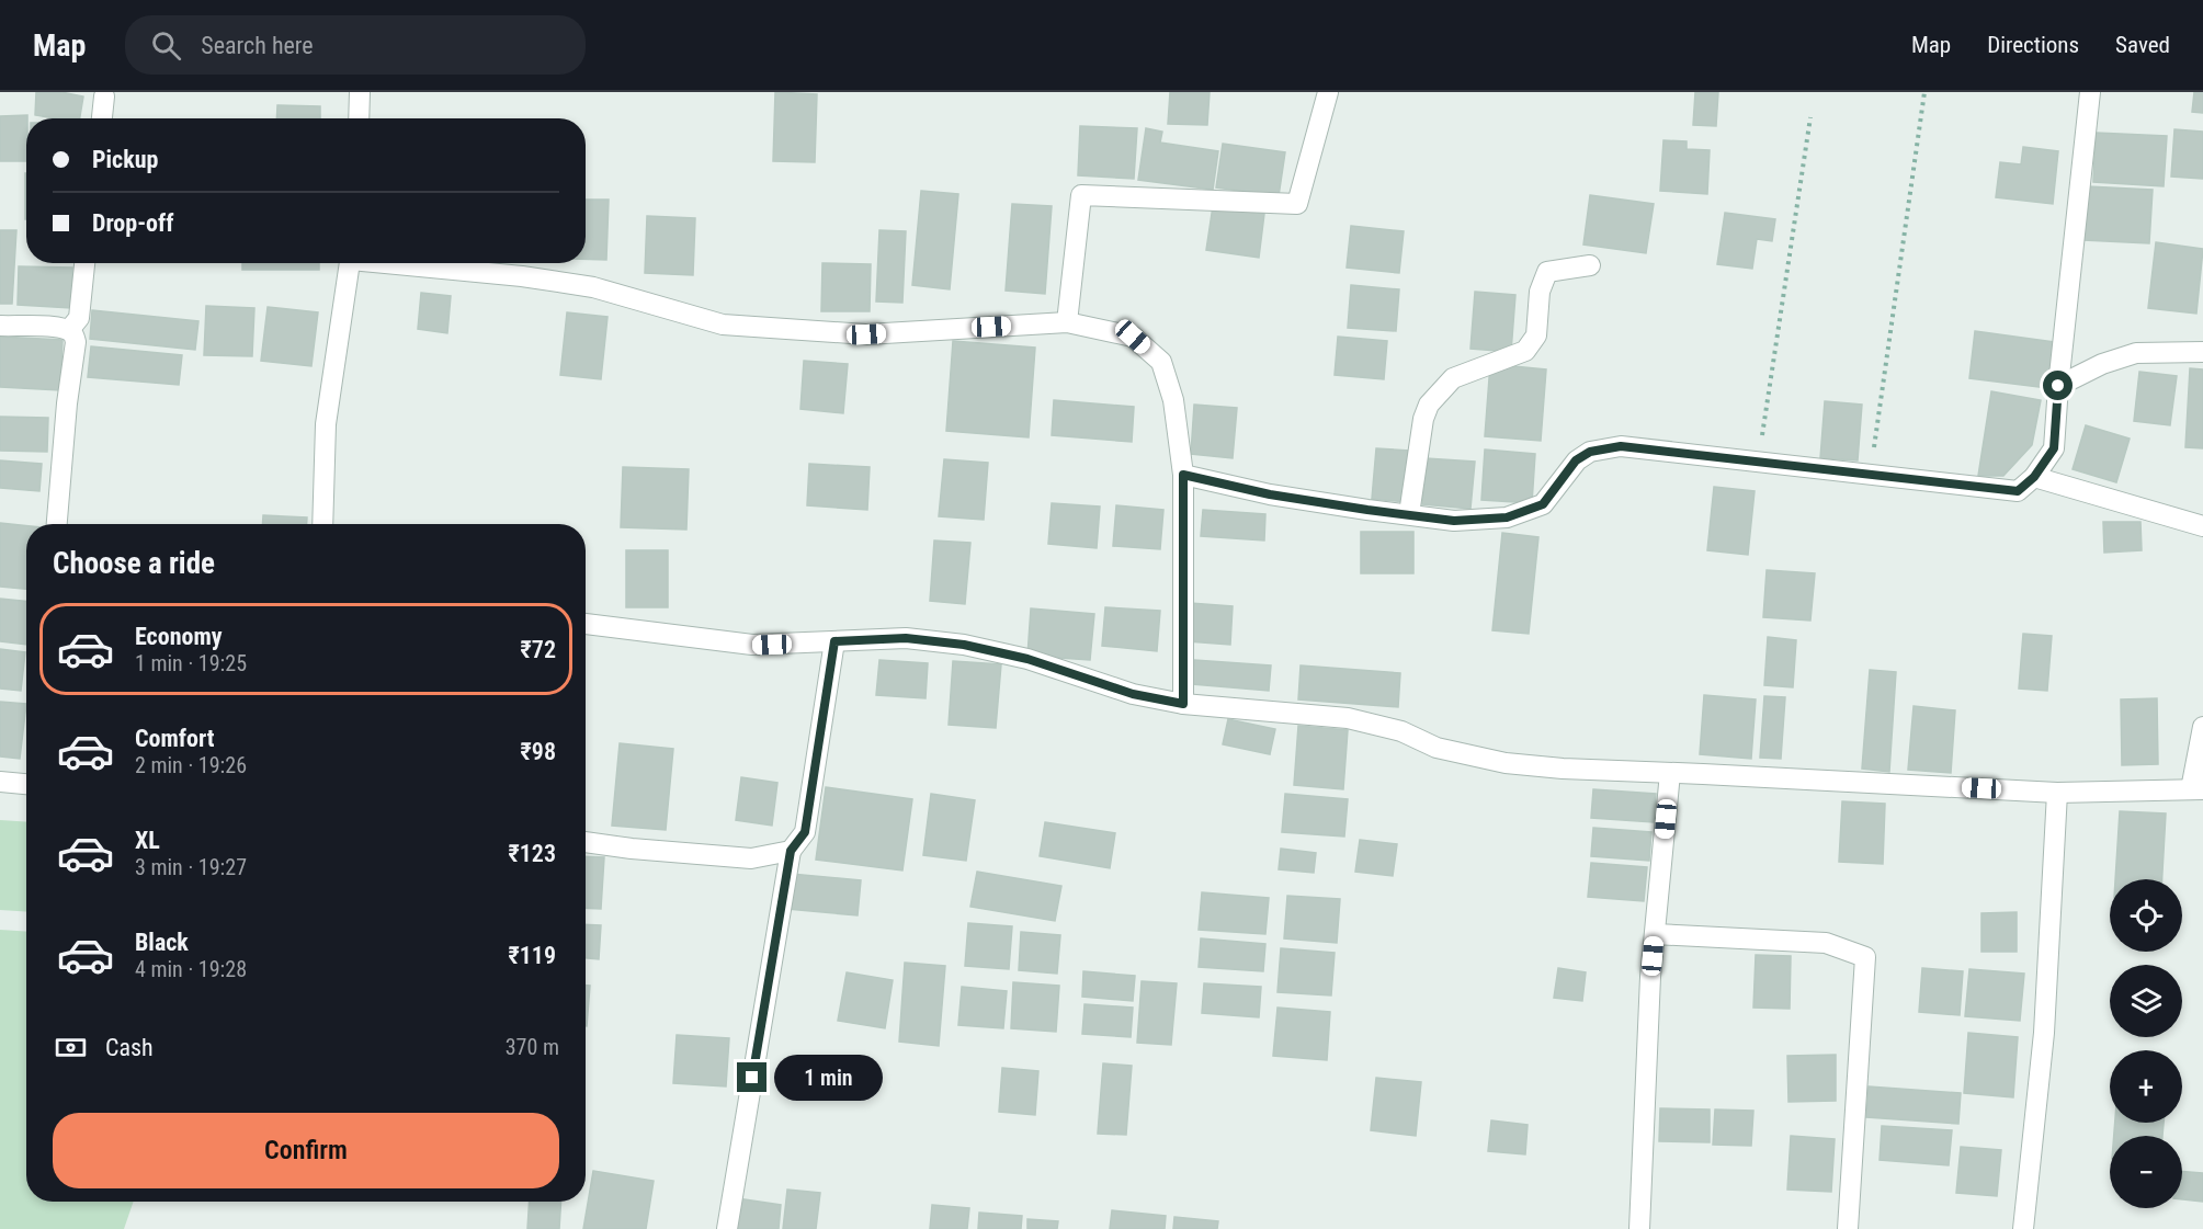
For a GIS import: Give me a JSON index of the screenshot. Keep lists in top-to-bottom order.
{
  "page": {
    "header": "Map",
    "search": "Search here",
    "nav": ["Map", "Directions", "Saved"],
    "banner": ["Pickup", "Drop-off"],
    "heading": "Choose a ride",
    "list": [
      {
        "name": "Economy",
        "note": "1 min · 19:25",
        "value": "₹72"
      },
      {
        "name": "Comfort",
        "note": "2 min · 19:26",
        "value": "₹98"
      },
      {
        "name": "XL",
        "note": "3 min · 19:27",
        "value": "₹123"
      },
      {
        "name": "Black",
        "note": "4 min · 19:28",
        "value": "₹119"
      }
    ],
    "map_buttons": ["+", "−"],
    "pay": ["Cash", "370 m"],
    "bubble": "1 min",
    "buttons": "Confirm"
  }
}
